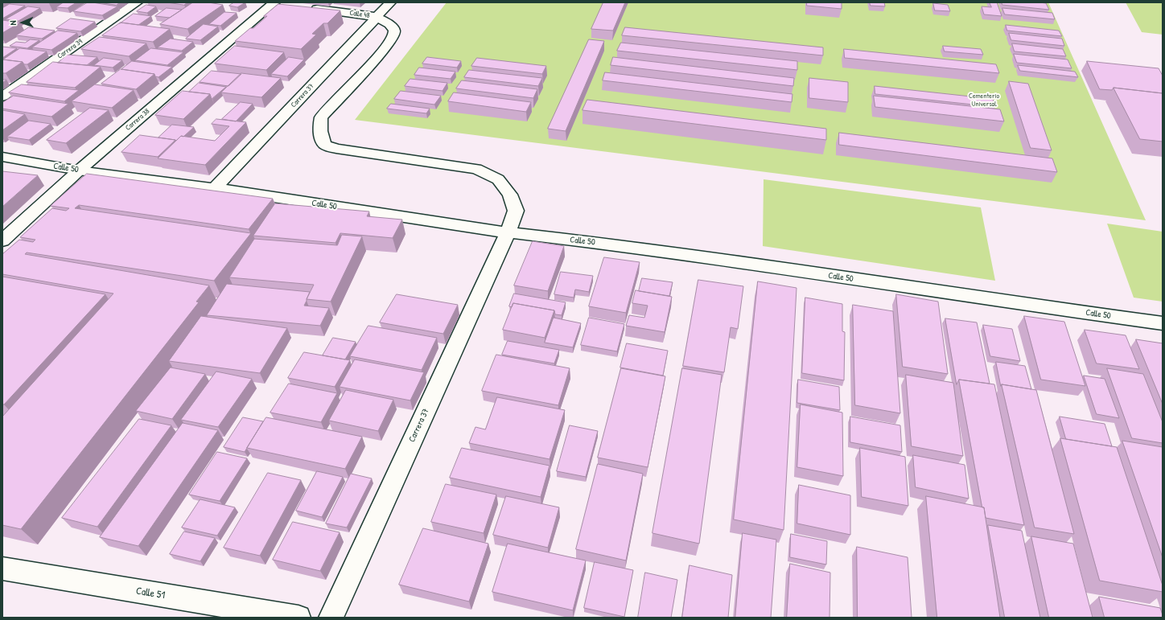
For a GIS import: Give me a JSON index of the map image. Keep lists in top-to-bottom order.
{
  "streets": {
    "street": [
      "Calle 48",
      "Carrera 39",
      "Carrera 37",
      "Carrera 38",
      "Calle 50",
      "Calle 51"
    ]
  },
  "crossings": [
    ["Calle 48", "Carrera 37"],
    ["Carrera 37", "Calle 50"],
    ["Carrera 38", "Calle 50"]
  ],
  "parks": ["Cementerio Universal"],
  "north": "left"
}
